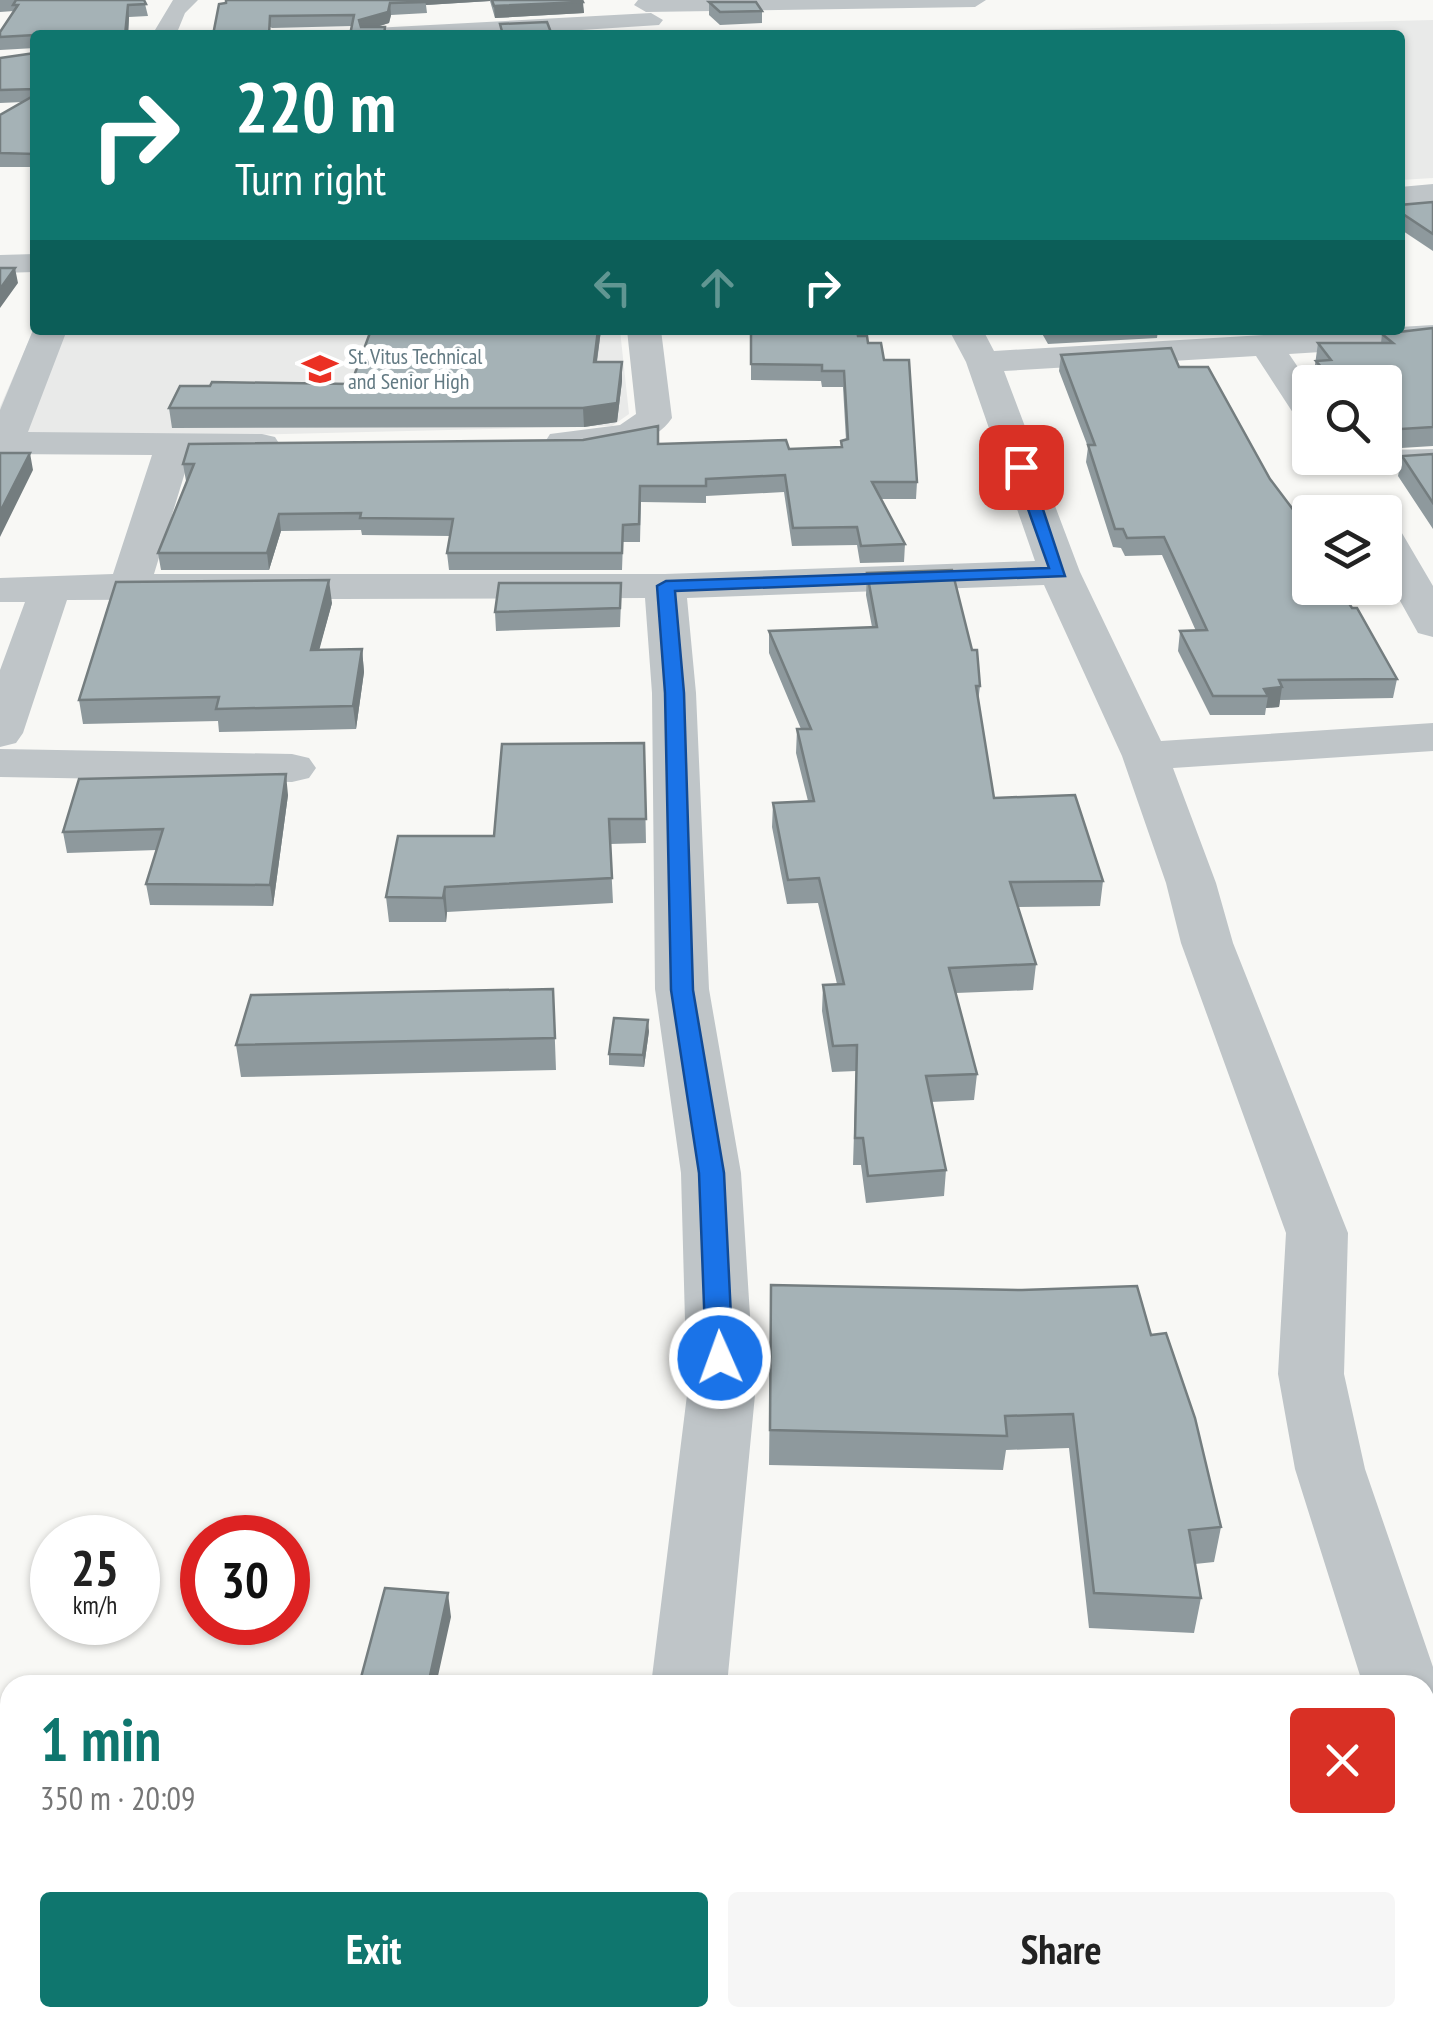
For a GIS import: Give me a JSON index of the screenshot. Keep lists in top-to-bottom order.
{
  "places": {
    "school or university": ["St. Vitus Technical and Senior High"]
  },
  "page": {
    "turn": ["220 m", "Turn right"],
    "speed": "25 km/h",
    "limit": "30",
    "heading": ["1 min", "350 m · 20:09"],
    "buttons": ["Exit", "Share"]
  }
}
